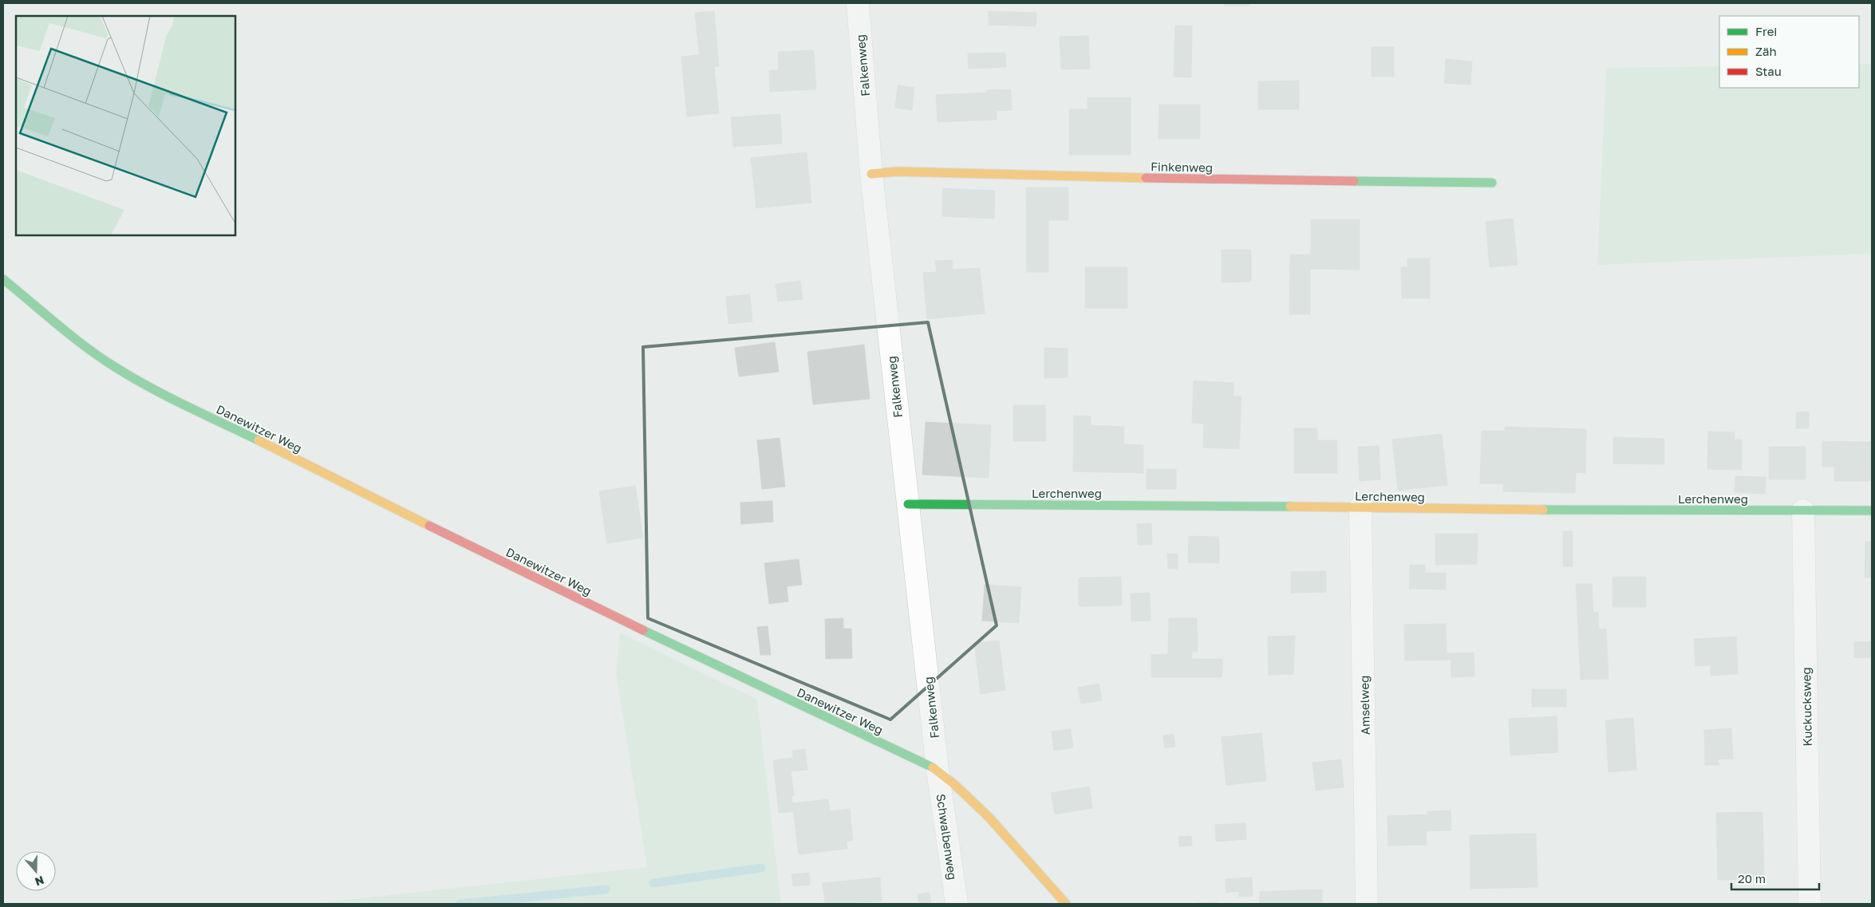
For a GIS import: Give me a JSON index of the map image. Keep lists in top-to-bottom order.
{
  "streets": {
    "street": [
      "Falkenweg",
      "Finkenweg",
      "Danewitzer Weg",
      "Lerchenweg",
      "Amselweg",
      "Kuckucksweg",
      "Schwalbenweg"
    ]
  },
  "crossings": [
    ["Falkenweg", "Finkenweg"],
    ["Falkenweg", "Danewitzer Weg"],
    ["Falkenweg", "Lerchenweg"],
    ["Falkenweg", "Schwalbenweg"],
    ["Danewitzer Weg", "Schwalbenweg"],
    ["Lerchenweg", "Amselweg"],
    ["Lerchenweg", "Kuckucksweg"]
  ],
  "legend": ["Frei", "Zäh", "Stau"],
  "scale_bar": "20 m",
  "north": "bottom"
}
